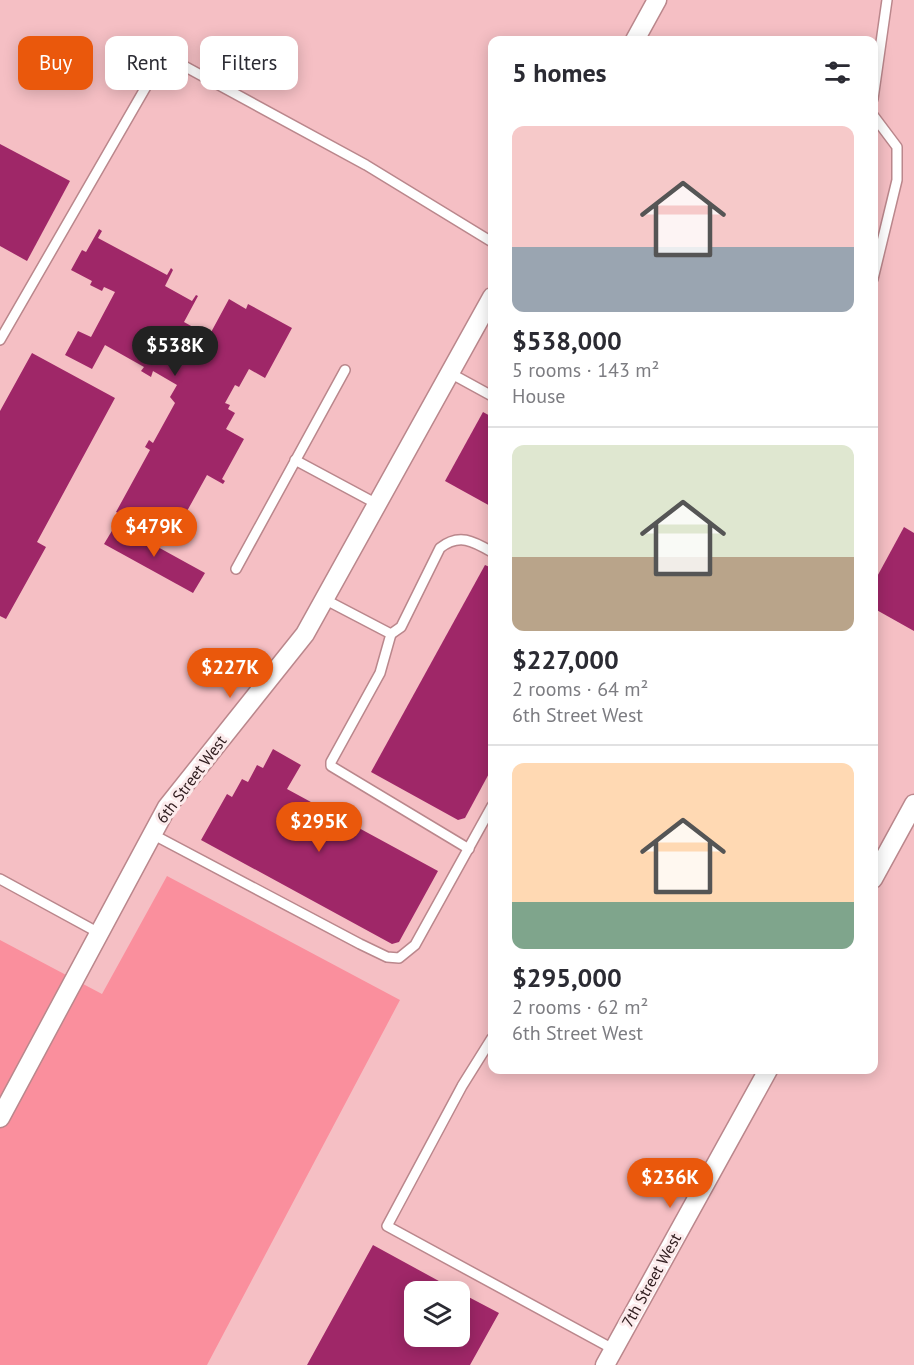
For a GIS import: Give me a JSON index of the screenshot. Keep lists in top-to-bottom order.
{
  "streets": {
    "street": ["6th Street West", "7th Street West"]
  },
  "page": {
    "chip": ["Buy", "Rent", "Filters"],
    "heading": "5 homes",
    "list": [
      {
        "name": "$538,000",
        "note": "5 rooms · 143 m² · House"
      },
      {
        "name": "$227,000",
        "note": "2 rooms · 64 m² · 6th Street West"
      },
      {
        "name": "$295,000",
        "note": "2 rooms · 62 m² · 6th Street West"
      }
    ],
    "price": [
      "$538K",
      "$479K",
      "$227K",
      "$295K",
      "$236K"
    ]
  }
}
